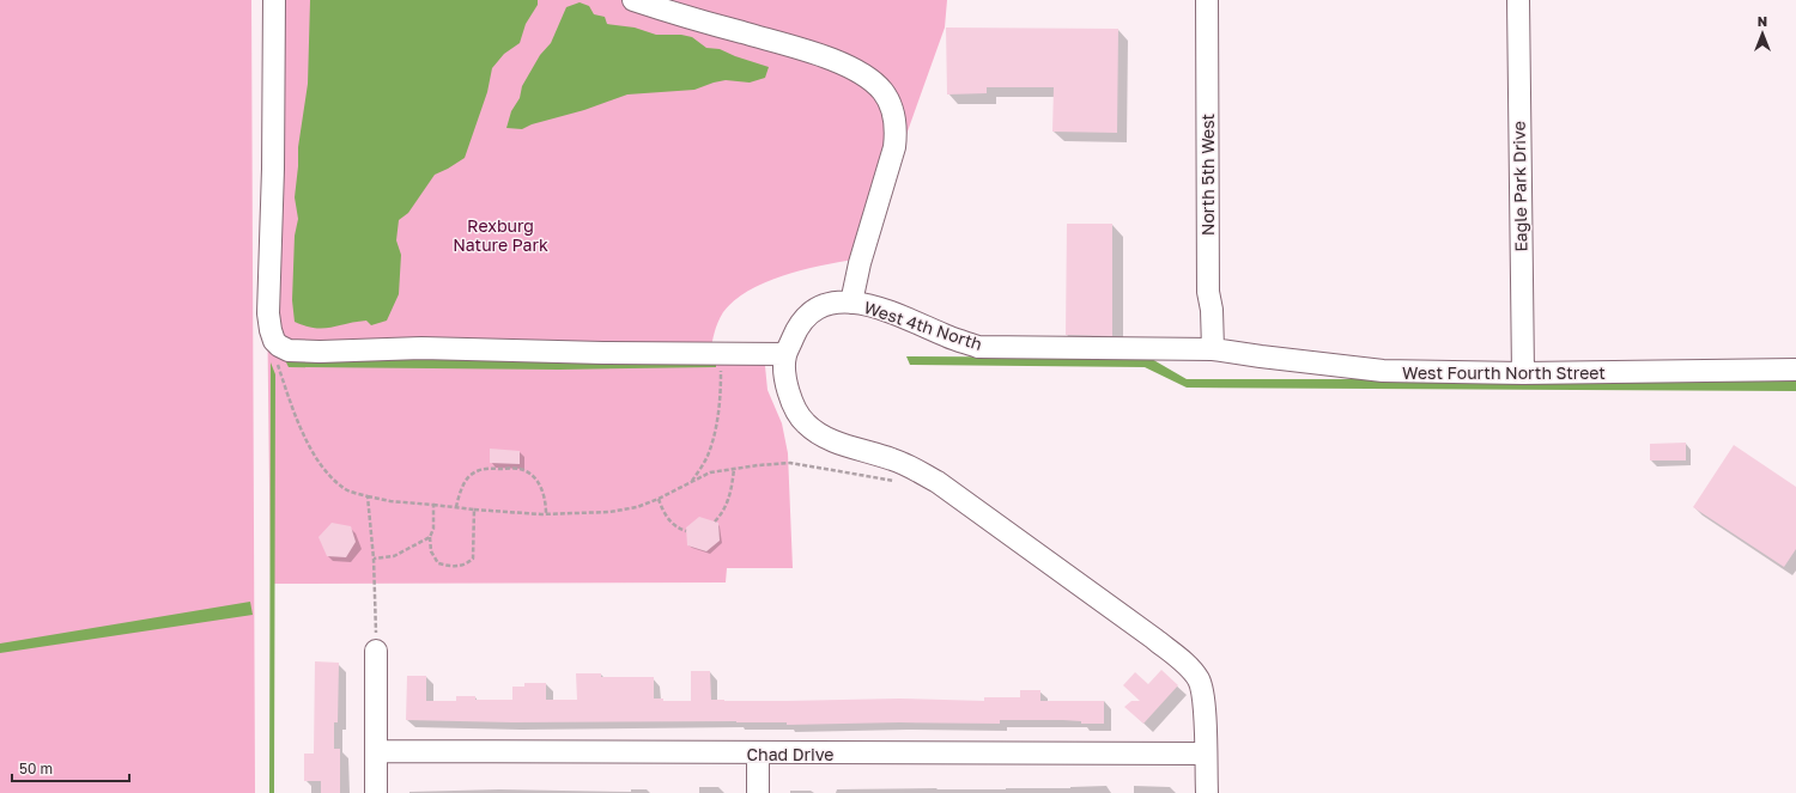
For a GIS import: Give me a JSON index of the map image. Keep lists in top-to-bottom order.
{
  "streets": {
    "street": [
      "North 5th West",
      "Eagle Park Drive",
      "West 4th North",
      "West Fourth North Street",
      "Chad Drive"
    ]
  },
  "crossings": [
    ["North 5th West", "West 4th North"],
    ["North 5th West", "West Fourth North Street"],
    ["Eagle Park Drive", "West Fourth North Street"],
    ["West 4th North", "West Fourth North Street"],
    ["West 4th North", "Chad Drive"]
  ],
  "parks": ["Rexburg Nature Park"],
  "scale_bar": "50 m",
  "north": "top"
}
